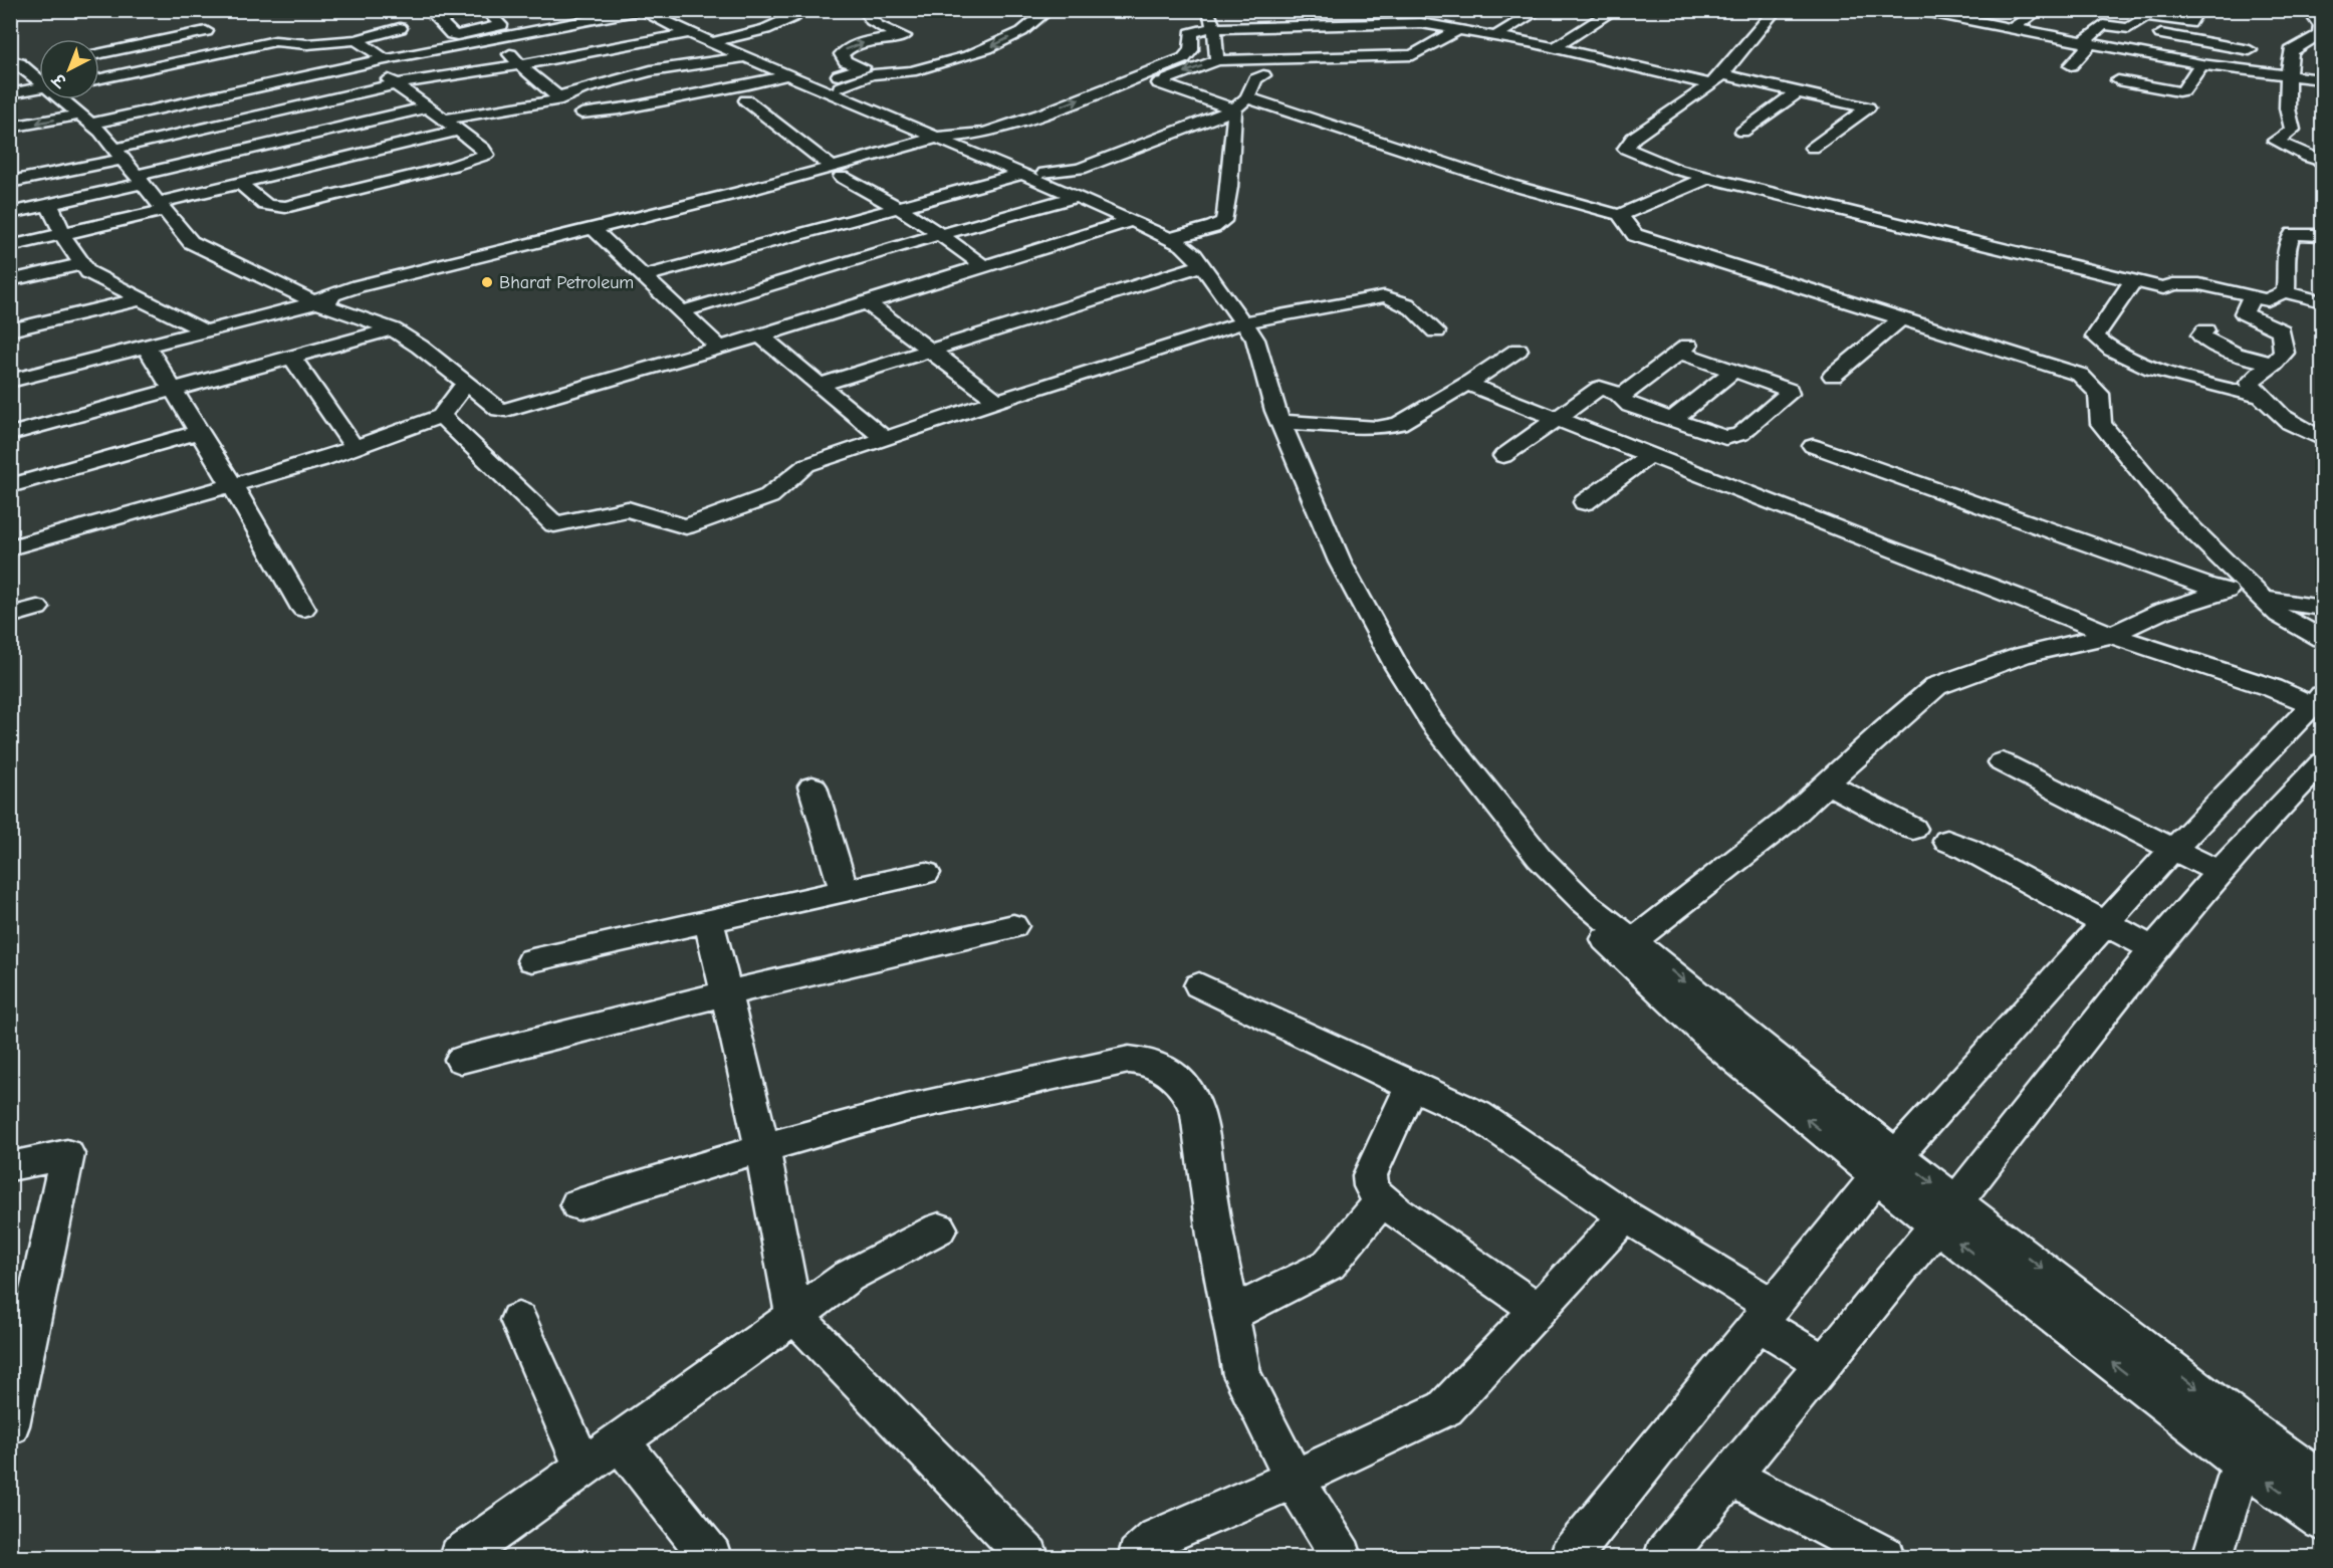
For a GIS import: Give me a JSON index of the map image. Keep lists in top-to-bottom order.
{
  "places": ["Bharat Petroleum"],
  "north": "bottom left"
}
